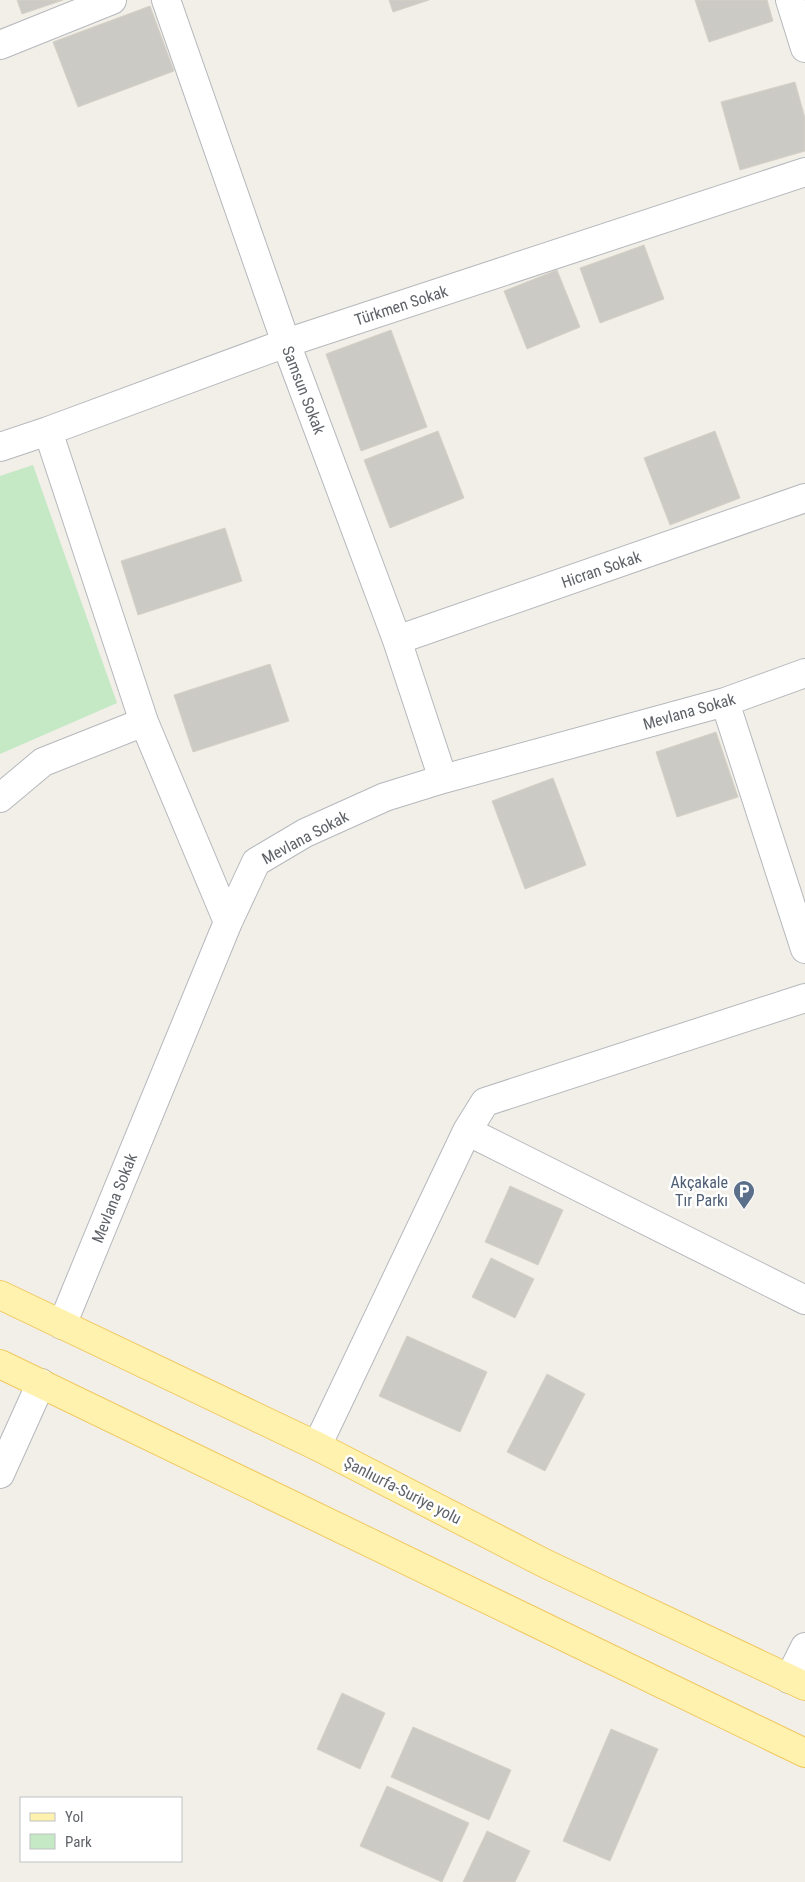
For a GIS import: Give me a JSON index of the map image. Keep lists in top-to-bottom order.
{
  "streets": {
    "main road": ["Şanlıurfa-Suriye yolu"],
    "street": [
      "Türkmen Sokak",
      "Samsun Sokak",
      "Hicran Sokak",
      "Mevlana Sokak"
    ]
  },
  "crossings": [
    ["Türkmen Sokak", "Samsun Sokak"],
    ["Samsun Sokak", "Hicran Sokak"],
    ["Samsun Sokak", "Mevlana Sokak"],
    ["Mevlana Sokak", "Şanlıurfa-Suriye yolu"]
  ],
  "places": {
    "parking": ["Akçakale Tır Parkı"]
  },
  "legend": ["Yol", "Park"]
}
